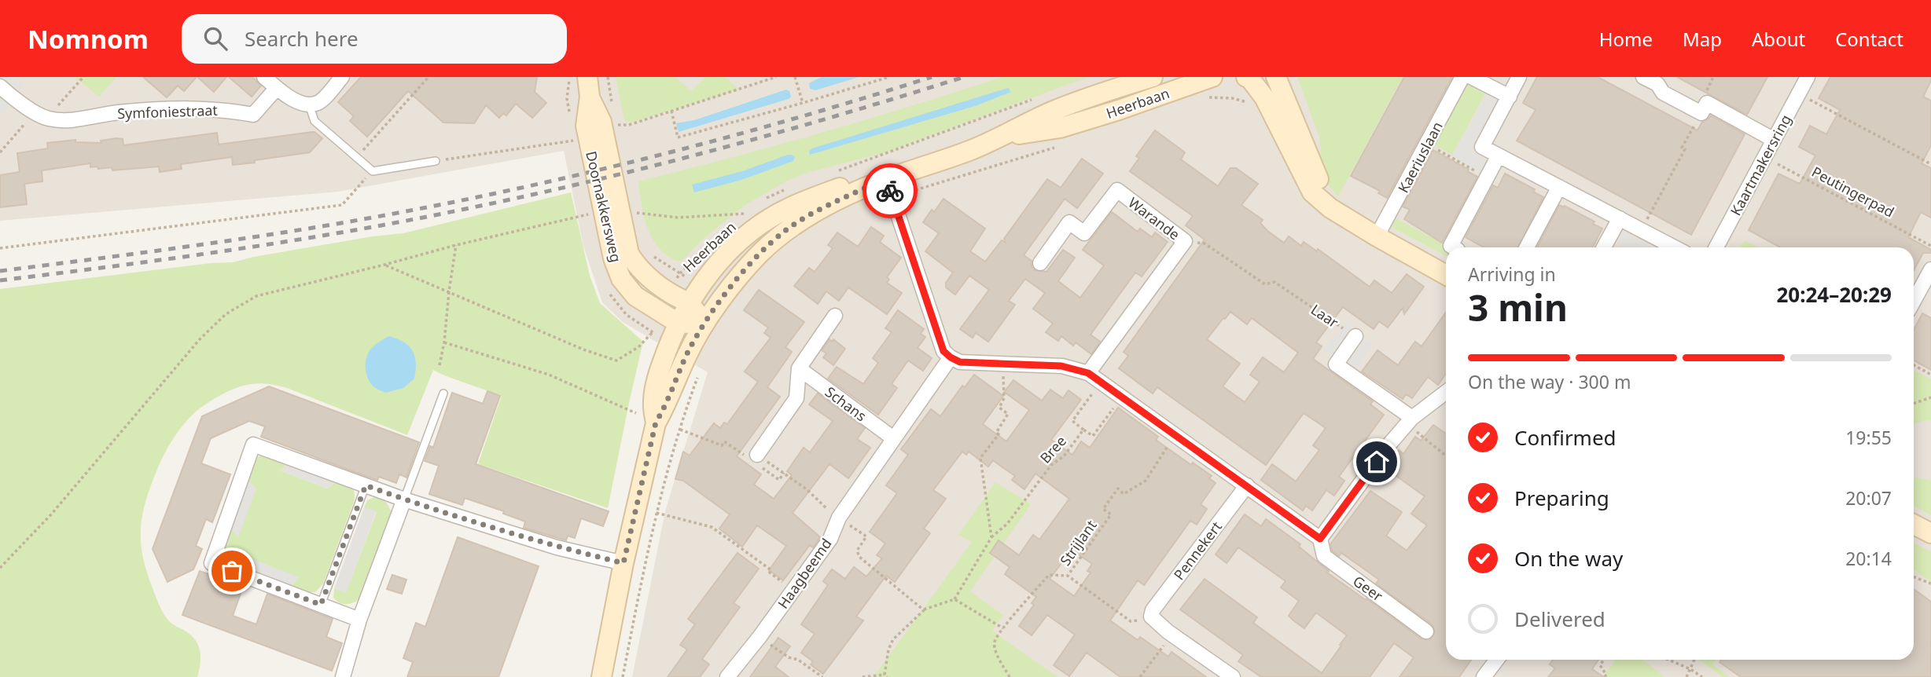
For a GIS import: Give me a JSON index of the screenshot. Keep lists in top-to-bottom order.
{
  "streets": {
    "street": [
      "Heerbaan",
      "Symfoniestraat",
      "Kaeriuslaan",
      "Kaartmakersring",
      "Doornakkersweg",
      "Warande",
      "Schans",
      "Pennekert",
      "Haagbeemd",
      "Geer"
    ],
    "path": [
      "Peutingerpad",
      "Laar",
      "Bree",
      "Strijlant"
    ]
  },
  "crossings": [
    ["Heerbaan", "Doornakkersweg"],
    ["Kaartmakersring", "Peutingerpad"],
    ["Warande", "Laar"],
    ["Schans", "Haagbeemd"],
    ["Strijlant", "Pennekert"]
  ],
  "page": {
    "header": "Nomnom",
    "search": "Search here",
    "nav": [
      "Home",
      "Map",
      "About",
      "Contact"
    ],
    "heading": ["3 min", "Arriving in", "20:24–20:29"],
    "bar": "On the way · 300 m",
    "list": [
      ["Confirmed", "19:55"],
      ["Preparing", "20:07"],
      ["On the way", "20:14"],
      "Delivered"
    ]
  }
}
